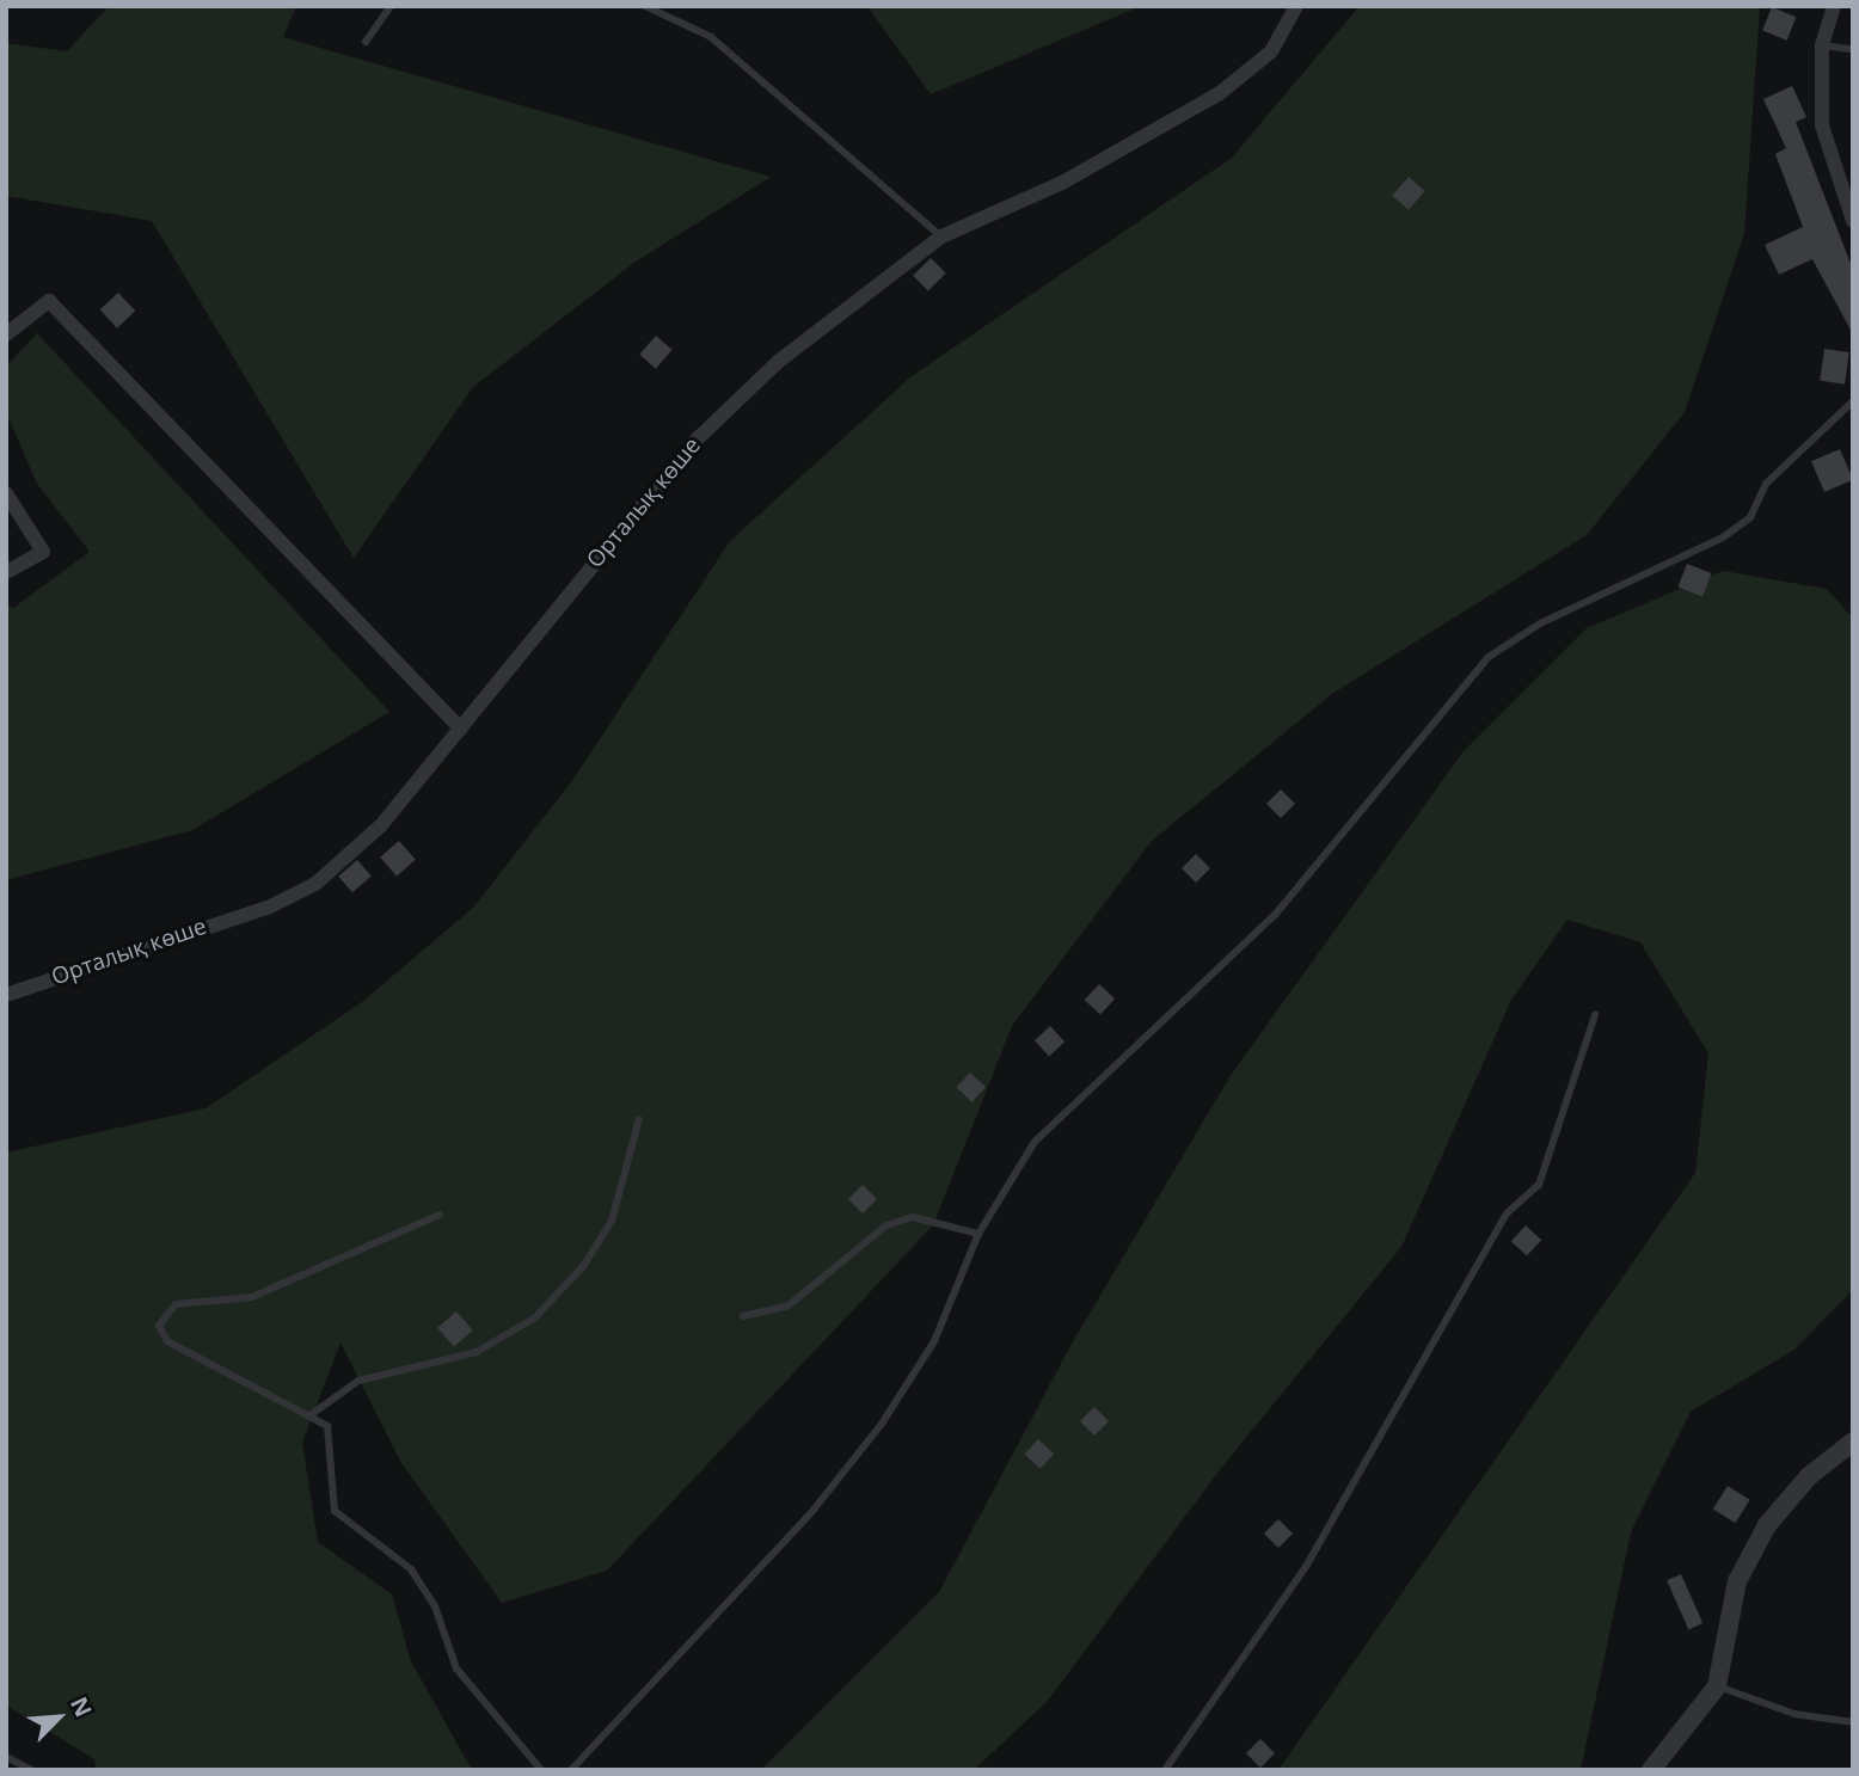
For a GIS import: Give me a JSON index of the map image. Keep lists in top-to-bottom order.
{
  "streets": {
    "street": ["Орталық көше"]
  },
  "north": "top right"
}
